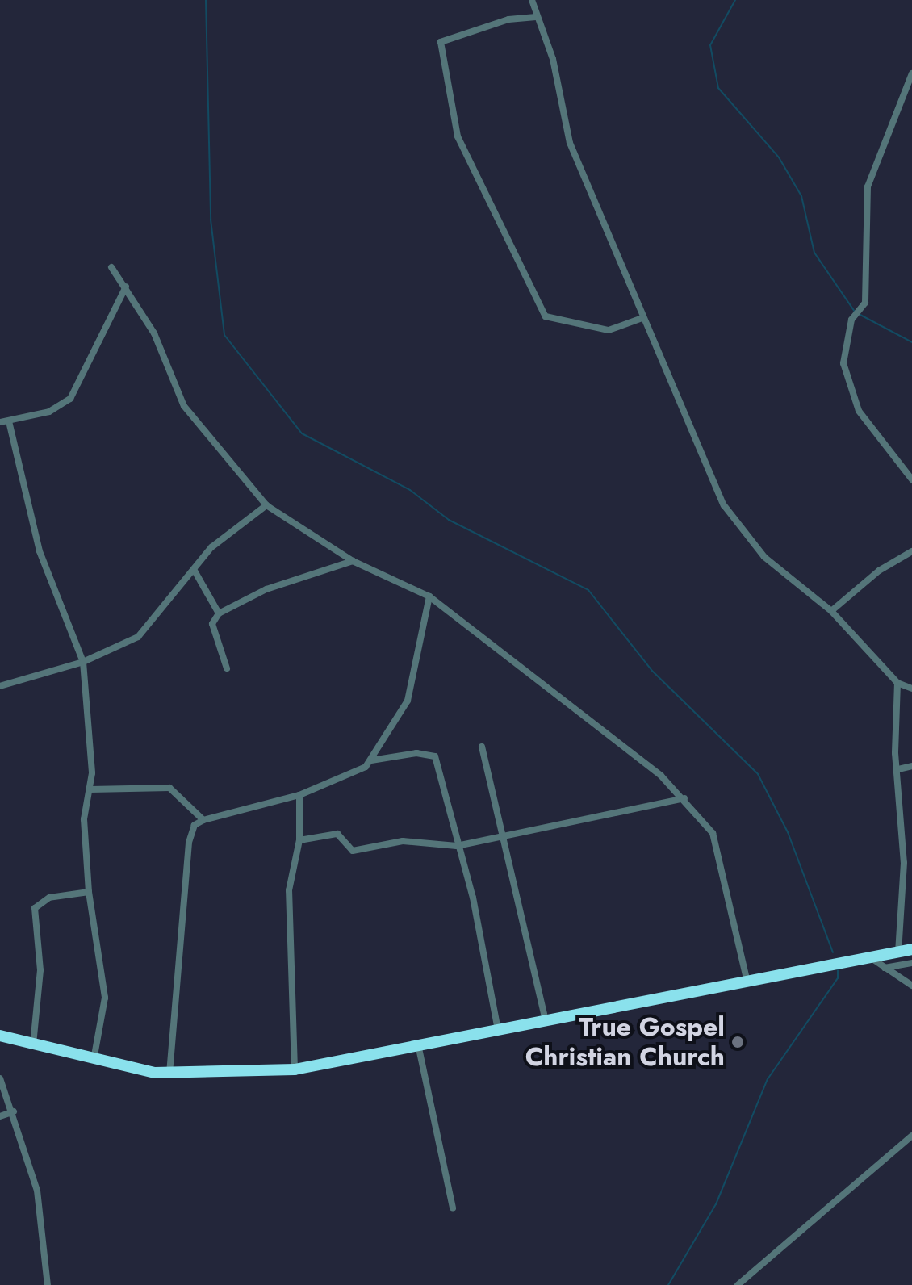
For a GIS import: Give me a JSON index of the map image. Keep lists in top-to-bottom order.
{
  "places": ["True Gospel Christian Church"]
}
